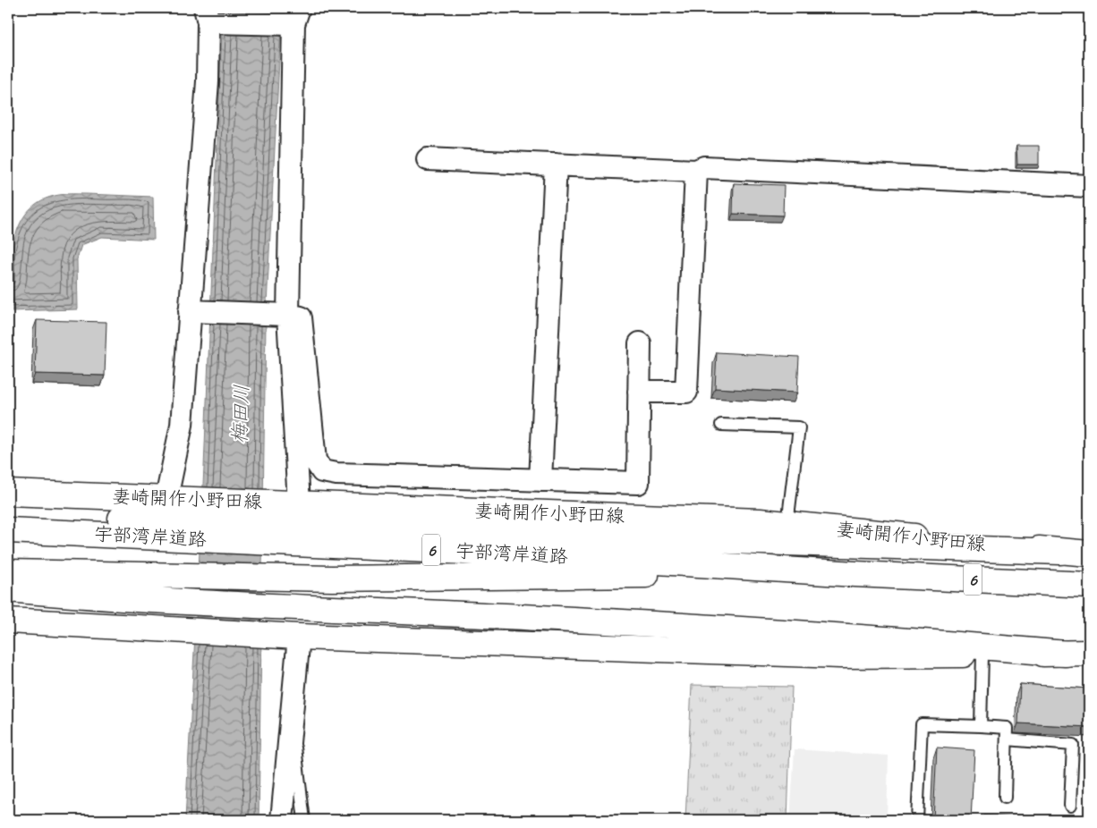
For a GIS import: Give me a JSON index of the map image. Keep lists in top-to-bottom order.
{
  "streets": {
    "main road": ["妻崎開作小野田線", "宇部湾岸道路", "6"]
  },
  "water": ["梅田川"]
}
